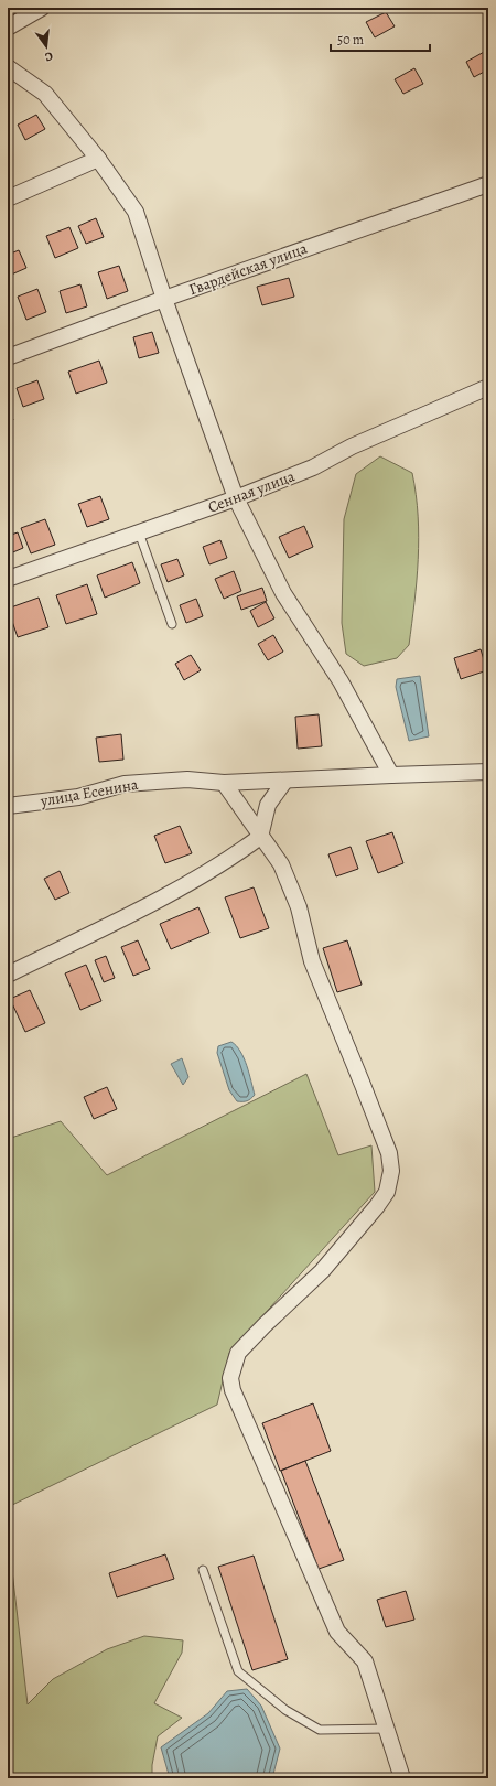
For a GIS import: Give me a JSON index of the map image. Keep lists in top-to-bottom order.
{
  "streets": {
    "street": ["Гвардейская улица", "Сенная улица", "улица Есенина"]
  },
  "scale_bar": "50 m",
  "north": "bottom"
}
